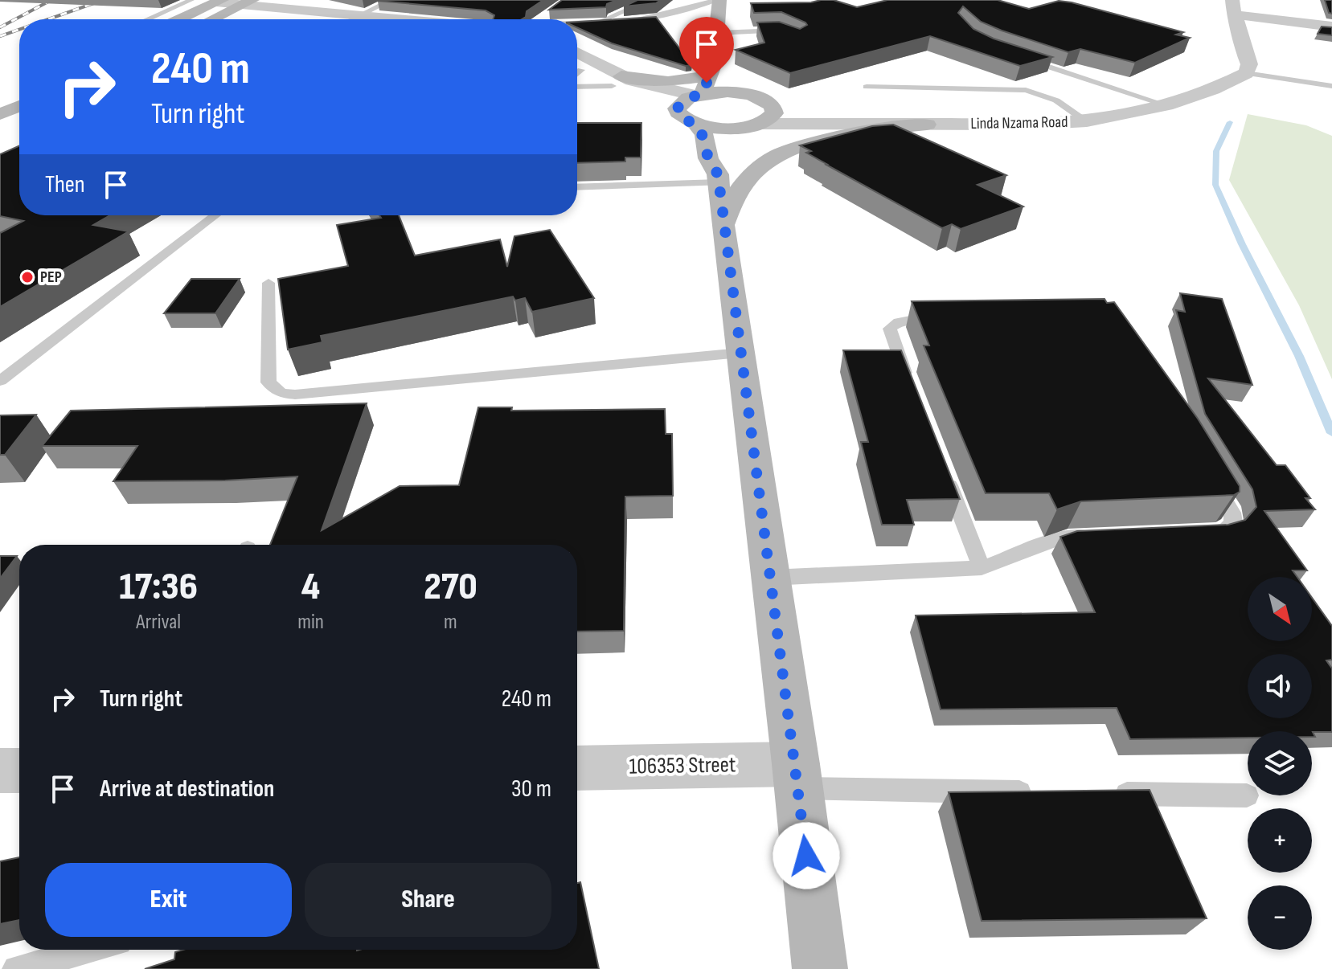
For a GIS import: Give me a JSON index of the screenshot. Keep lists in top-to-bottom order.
{
  "streets": {
    "street": ["Linda Nzama Road", "106353 Street"]
  },
  "places": ["PEP"],
  "north": "bottom right",
  "page": {
    "turn": ["240 m", "Turn right"],
    "then": "Then",
    "eta": [
      "17:36",
      "Arrival",
      "4",
      "min",
      "270",
      "m"
    ],
    "map_buttons": ["+", "−"],
    "list": [
      {
        "name": "Turn right",
        "value": "240 m"
      },
      {
        "name": "Arrive at destination",
        "value": "30 m"
      }
    ],
    "buttons": ["Exit", "Share"]
  }
}
